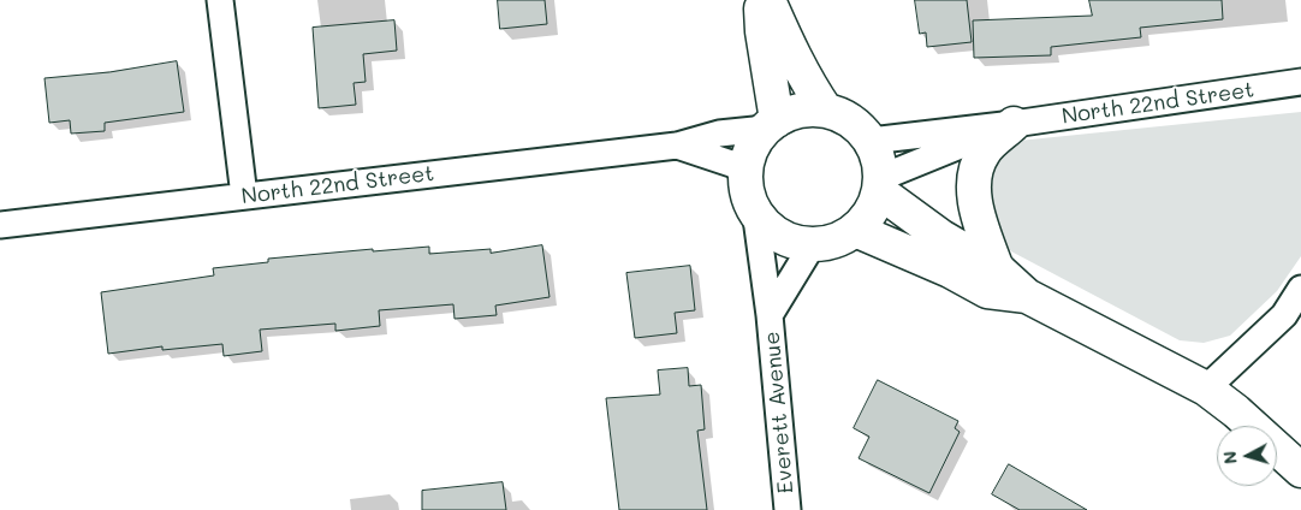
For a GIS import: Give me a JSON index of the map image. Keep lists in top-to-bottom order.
{
  "streets": {
    "street": ["North 22nd Street", "Everett Avenue"]
  },
  "crossings": [
    ["North 22nd Street", "Everett Avenue"]
  ],
  "north": "left"
}
